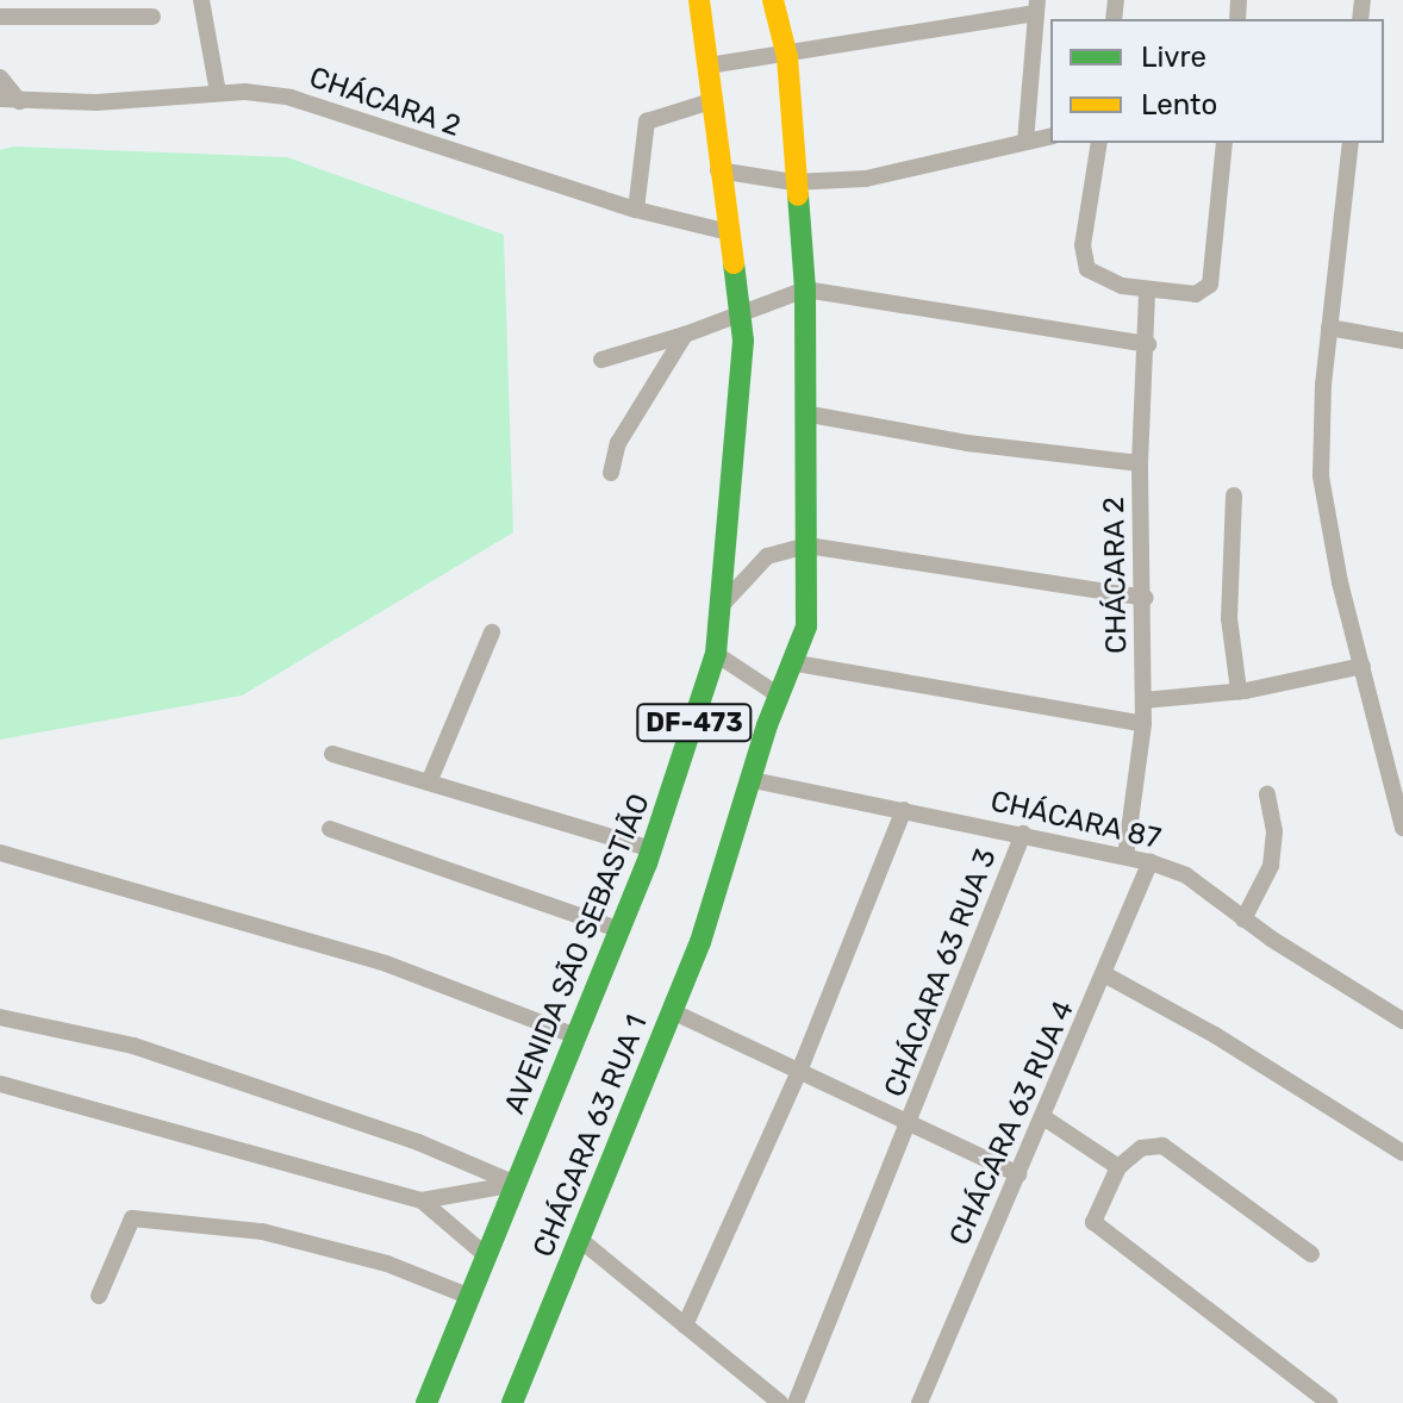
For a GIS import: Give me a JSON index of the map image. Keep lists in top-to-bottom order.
{
  "streets": {
    "main road": ["DF-473", "AVENIDA SÃO SEBASTIÃO", "CHÁCARA 63 RUA 1"],
    "street": [
      "CHÁCARA 2",
      "CHÁCARA 87",
      "CHÁCARA 63 RUA 3",
      "CHÁCARA 63 RUA 4"
    ]
  },
  "crossings": [
    ["CHÁCARA 2", "CHÁCARA 87"],
    ["CHÁCARA 2", "AVENIDA SÃO SEBASTIÃO"],
    ["CHÁCARA 87", "CHÁCARA 63 RUA 3"],
    ["CHÁCARA 87", "CHÁCARA 63 RUA 4"],
    ["CHÁCARA 63 RUA 3", "CHÁCARA 63 RUA 4"],
    ["CHÁCARA 63 RUA 3", "CHÁCARA 63 RUA 1"]
  ],
  "legend": ["Livre", "Lento"]
}
